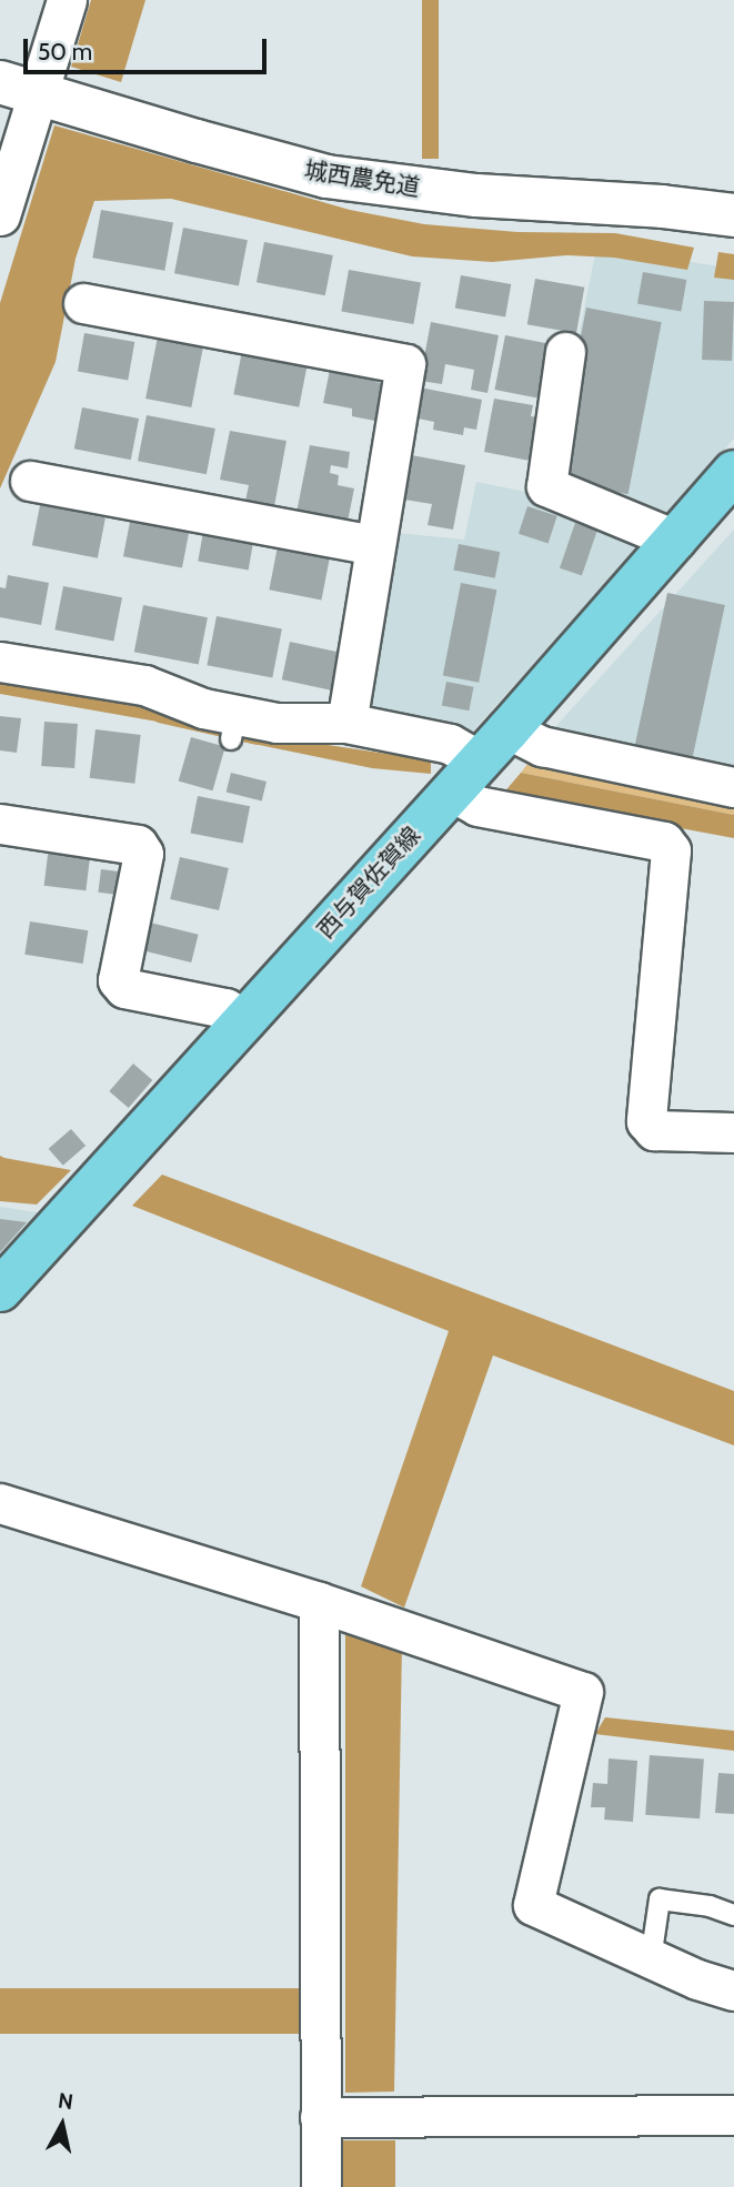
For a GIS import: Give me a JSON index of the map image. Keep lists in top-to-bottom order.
{
  "streets": {
    "main road": ["西与賀佐賀線"],
    "street": ["城西農免道"]
  },
  "scale_bar": "50 m",
  "north": "top"
}
